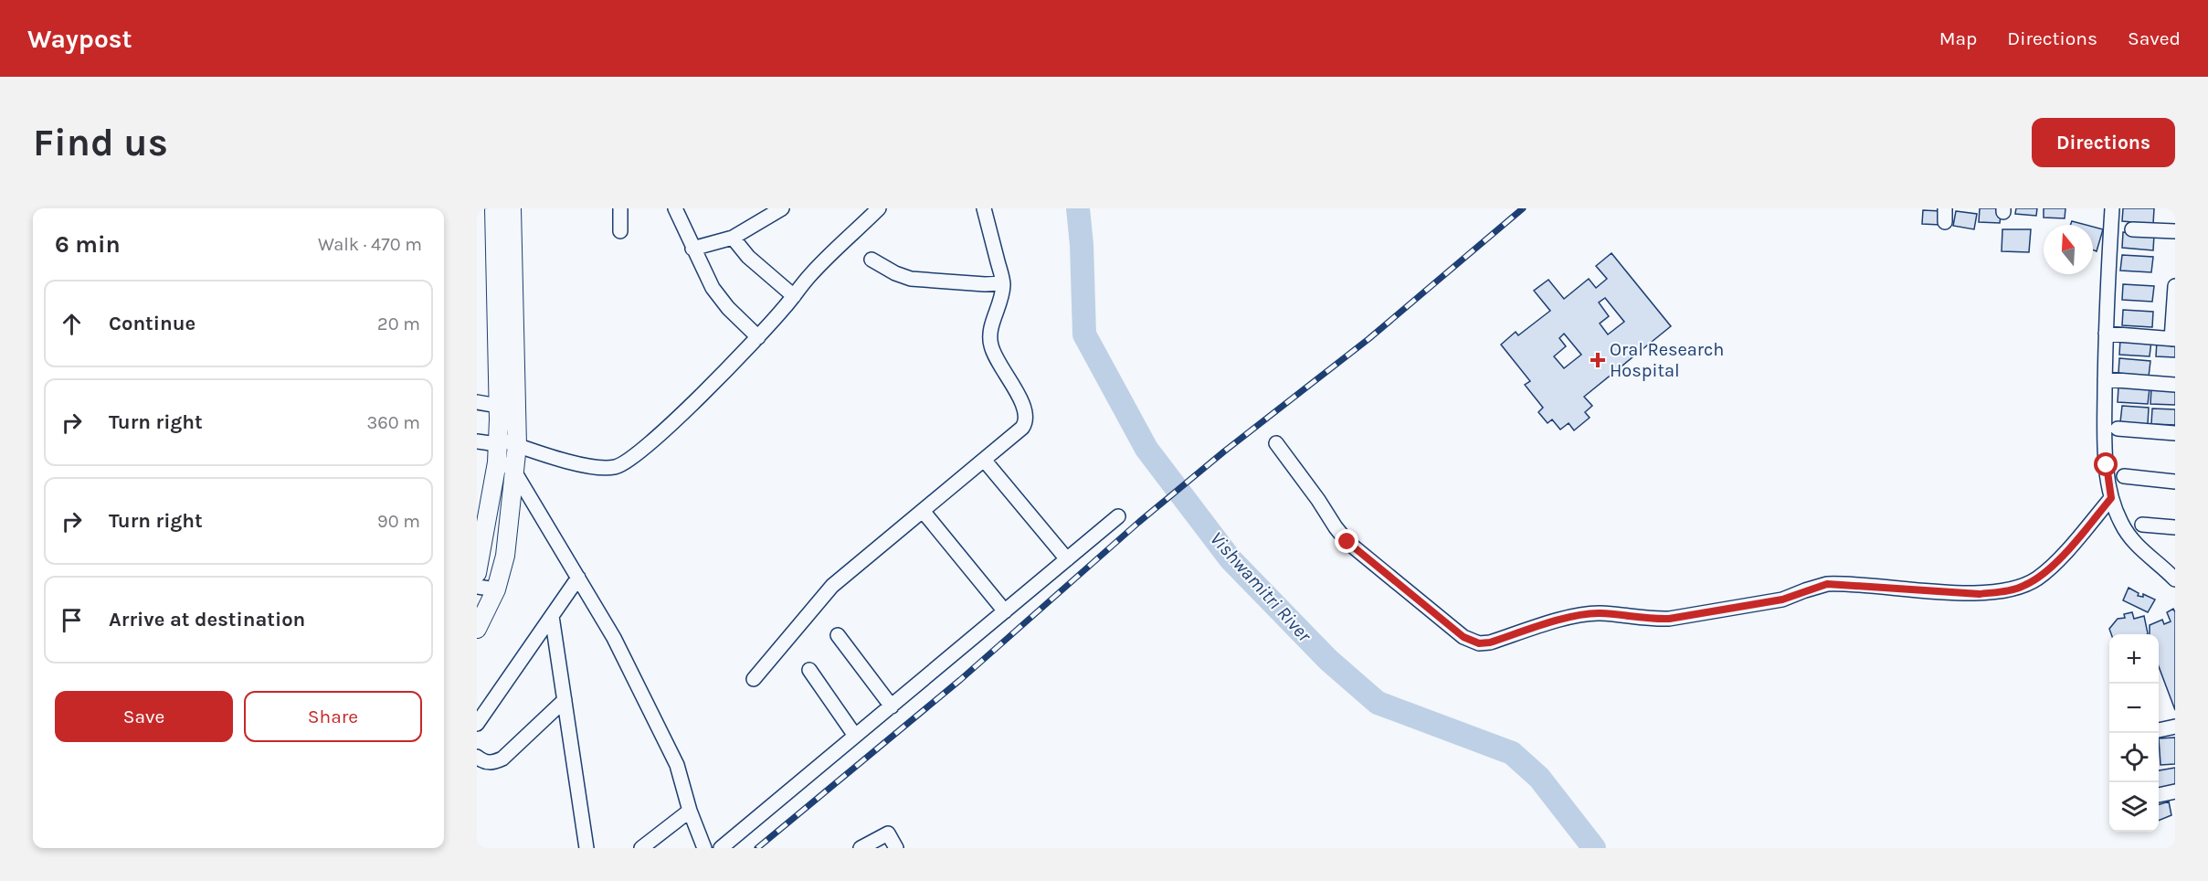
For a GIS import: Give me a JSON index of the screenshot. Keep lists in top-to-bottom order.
{
  "water": ["Vishwamitri River"],
  "places": {
    "health": ["Oral Research Hospital"]
  },
  "north": "top",
  "page": {
    "header": "Waypost",
    "nav": ["Map", "Directions", "Saved"],
    "buttons": [
      "Directions",
      ["Save", "Share"]
    ],
    "title": "Find us",
    "heading": ["6 min", "Walk · 470 m"],
    "list": [
      ["Continue", "20 m"],
      ["Turn right", "360 m"],
      ["Turn right", "90 m"],
      "Arrive at destination"
    ],
    "map_buttons": ["+", "−"]
  }
}
